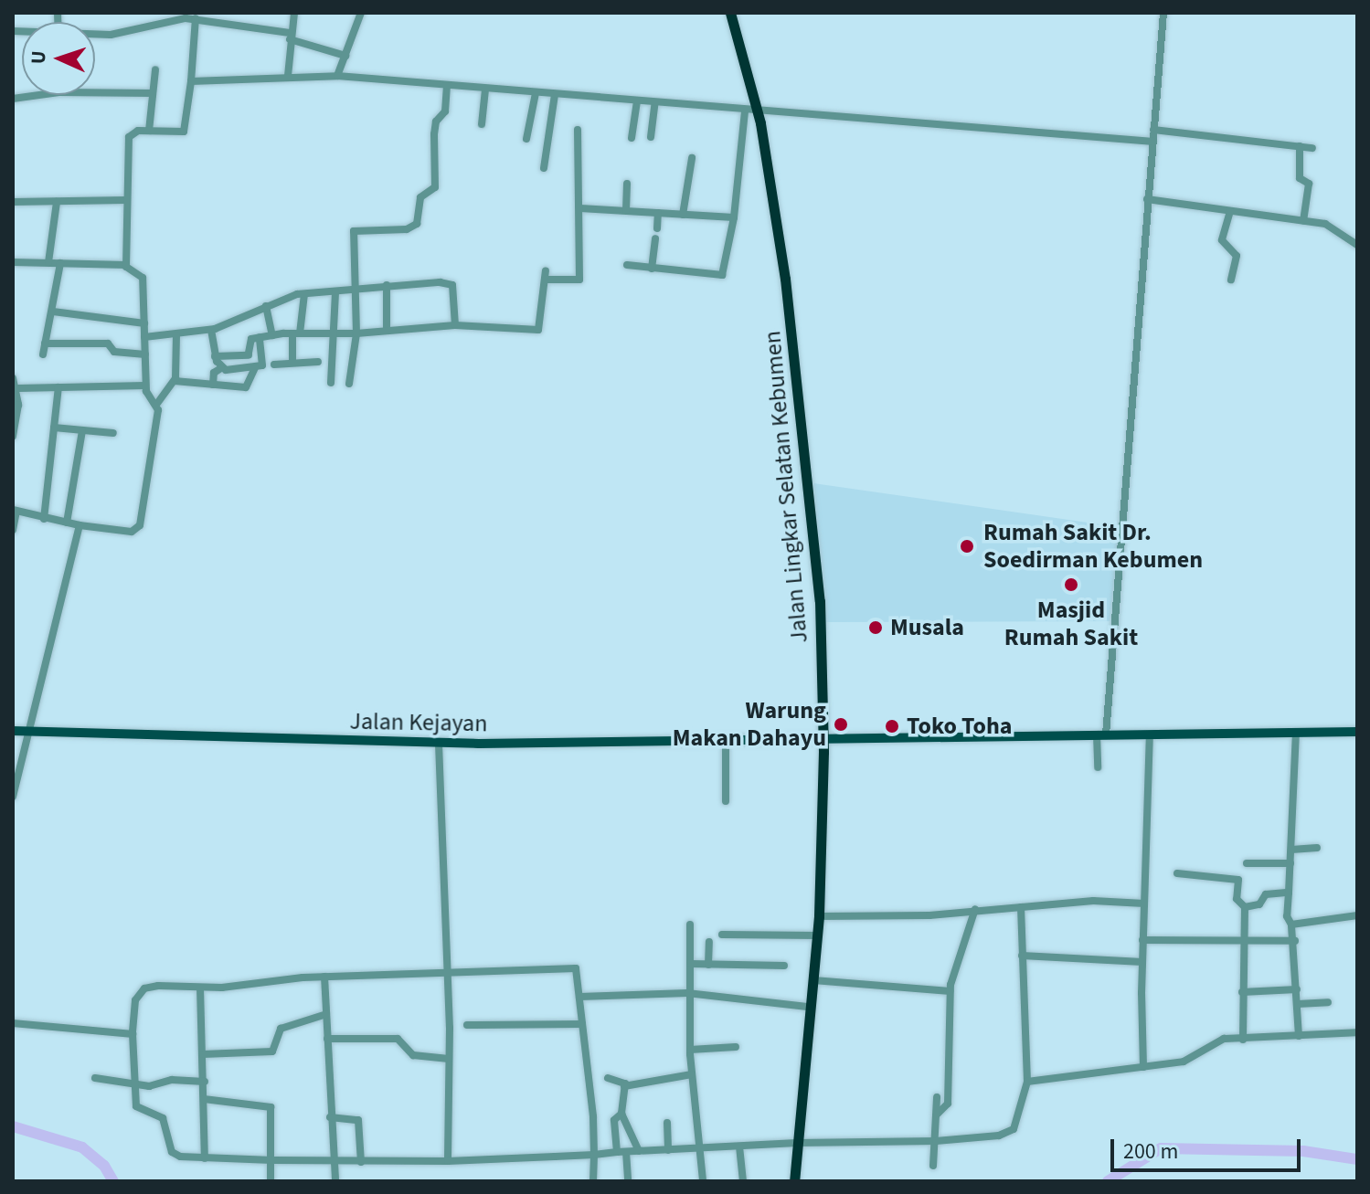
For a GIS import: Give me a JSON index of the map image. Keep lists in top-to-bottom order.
{
  "streets": {
    "highway": ["Jalan Lingkar Selatan Kebumen"],
    "main road": ["Jalan Kejayan"]
  },
  "crossings": [
    ["Jalan Lingkar Selatan Kebumen", "Jalan Kejayan"]
  ],
  "places": [
    "Rumah Sakit Dr. Soedirman Kebumen",
    "Masjid Rumah Sakit",
    "Musala",
    "Warung Makan Dahayu",
    "Toko Toha"
  ],
  "scale_bar": "200 m",
  "north": "left"
}
